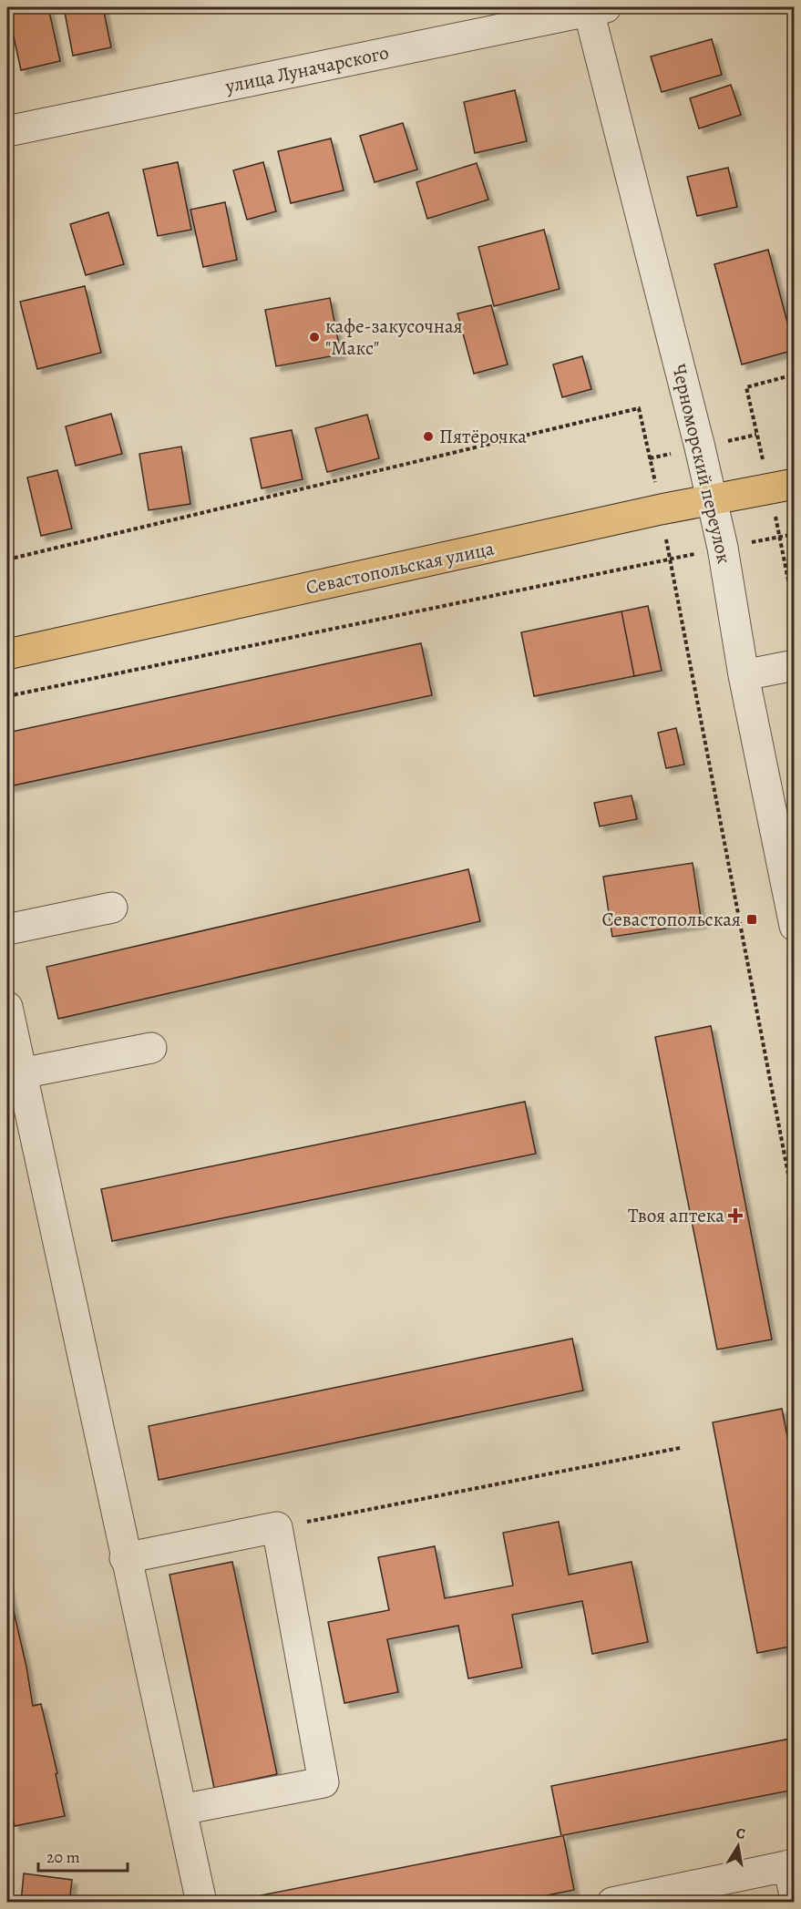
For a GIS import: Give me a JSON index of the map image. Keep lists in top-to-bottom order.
{
  "streets": {
    "main road": ["Севастопольская улица"],
    "street": ["улица Луначарского", "Черноморский переулок"]
  },
  "crossings": [
    ["улица Луначарского", "Черноморский переулок"],
    ["Черноморский переулок", "Севастопольская улица"]
  ],
  "places": {
    "other": ["кафе-закусочная \"Макс\"", "Пятёрочка"],
    "transit": ["Севастопольская"],
    "health": ["Твоя аптека"]
  },
  "scale_bar": "20 m",
  "north": "top"
}
